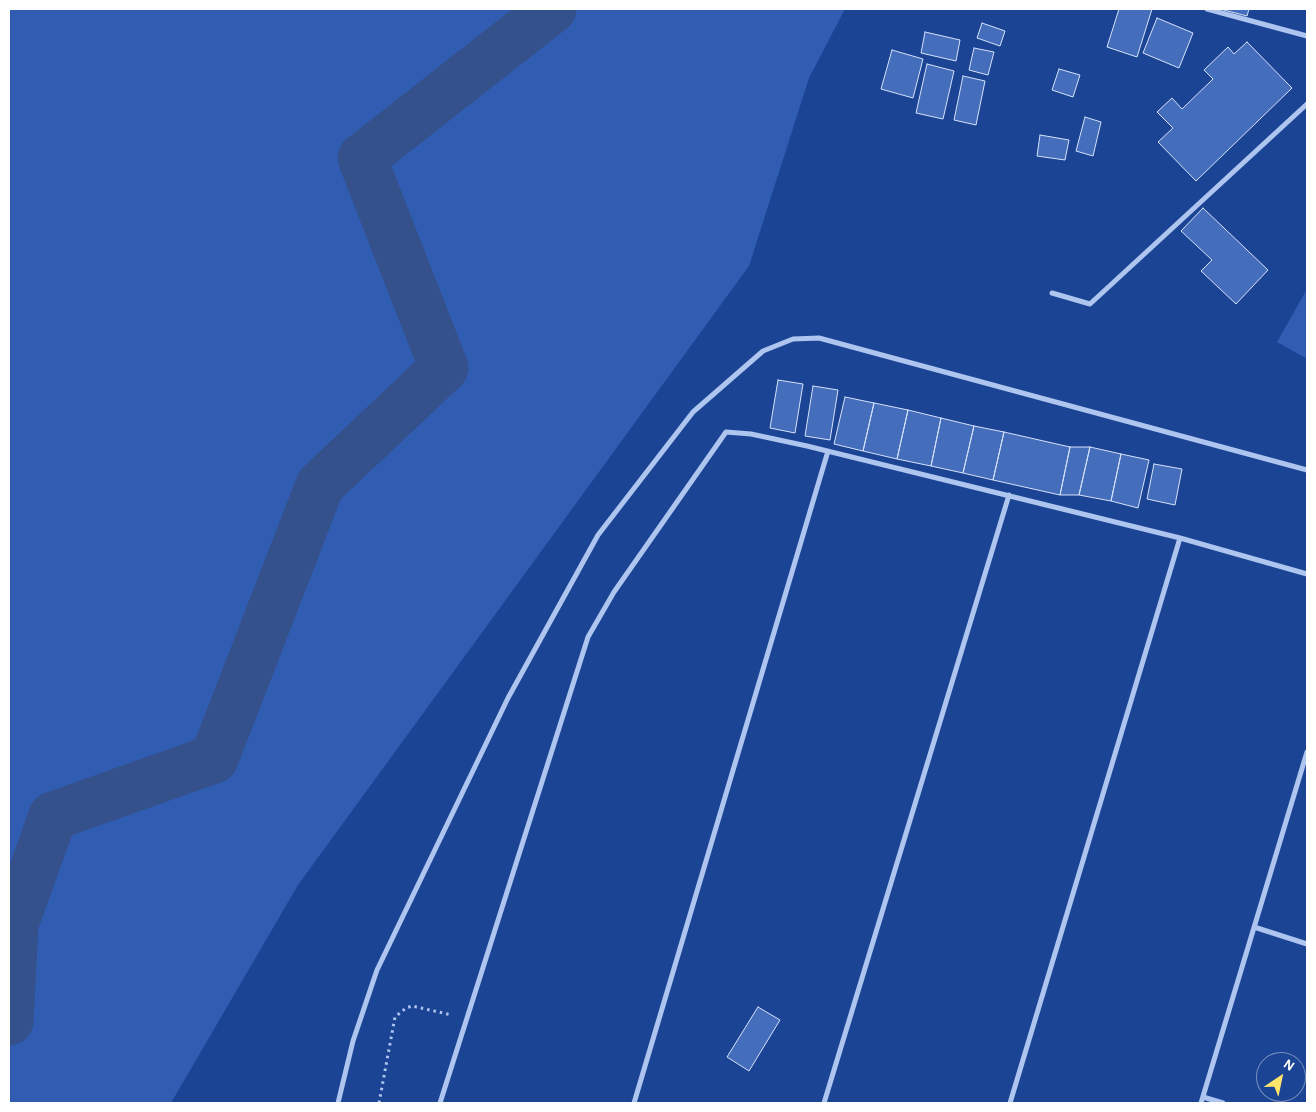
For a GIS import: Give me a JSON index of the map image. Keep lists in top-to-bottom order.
{
  "north": "top right"
}
